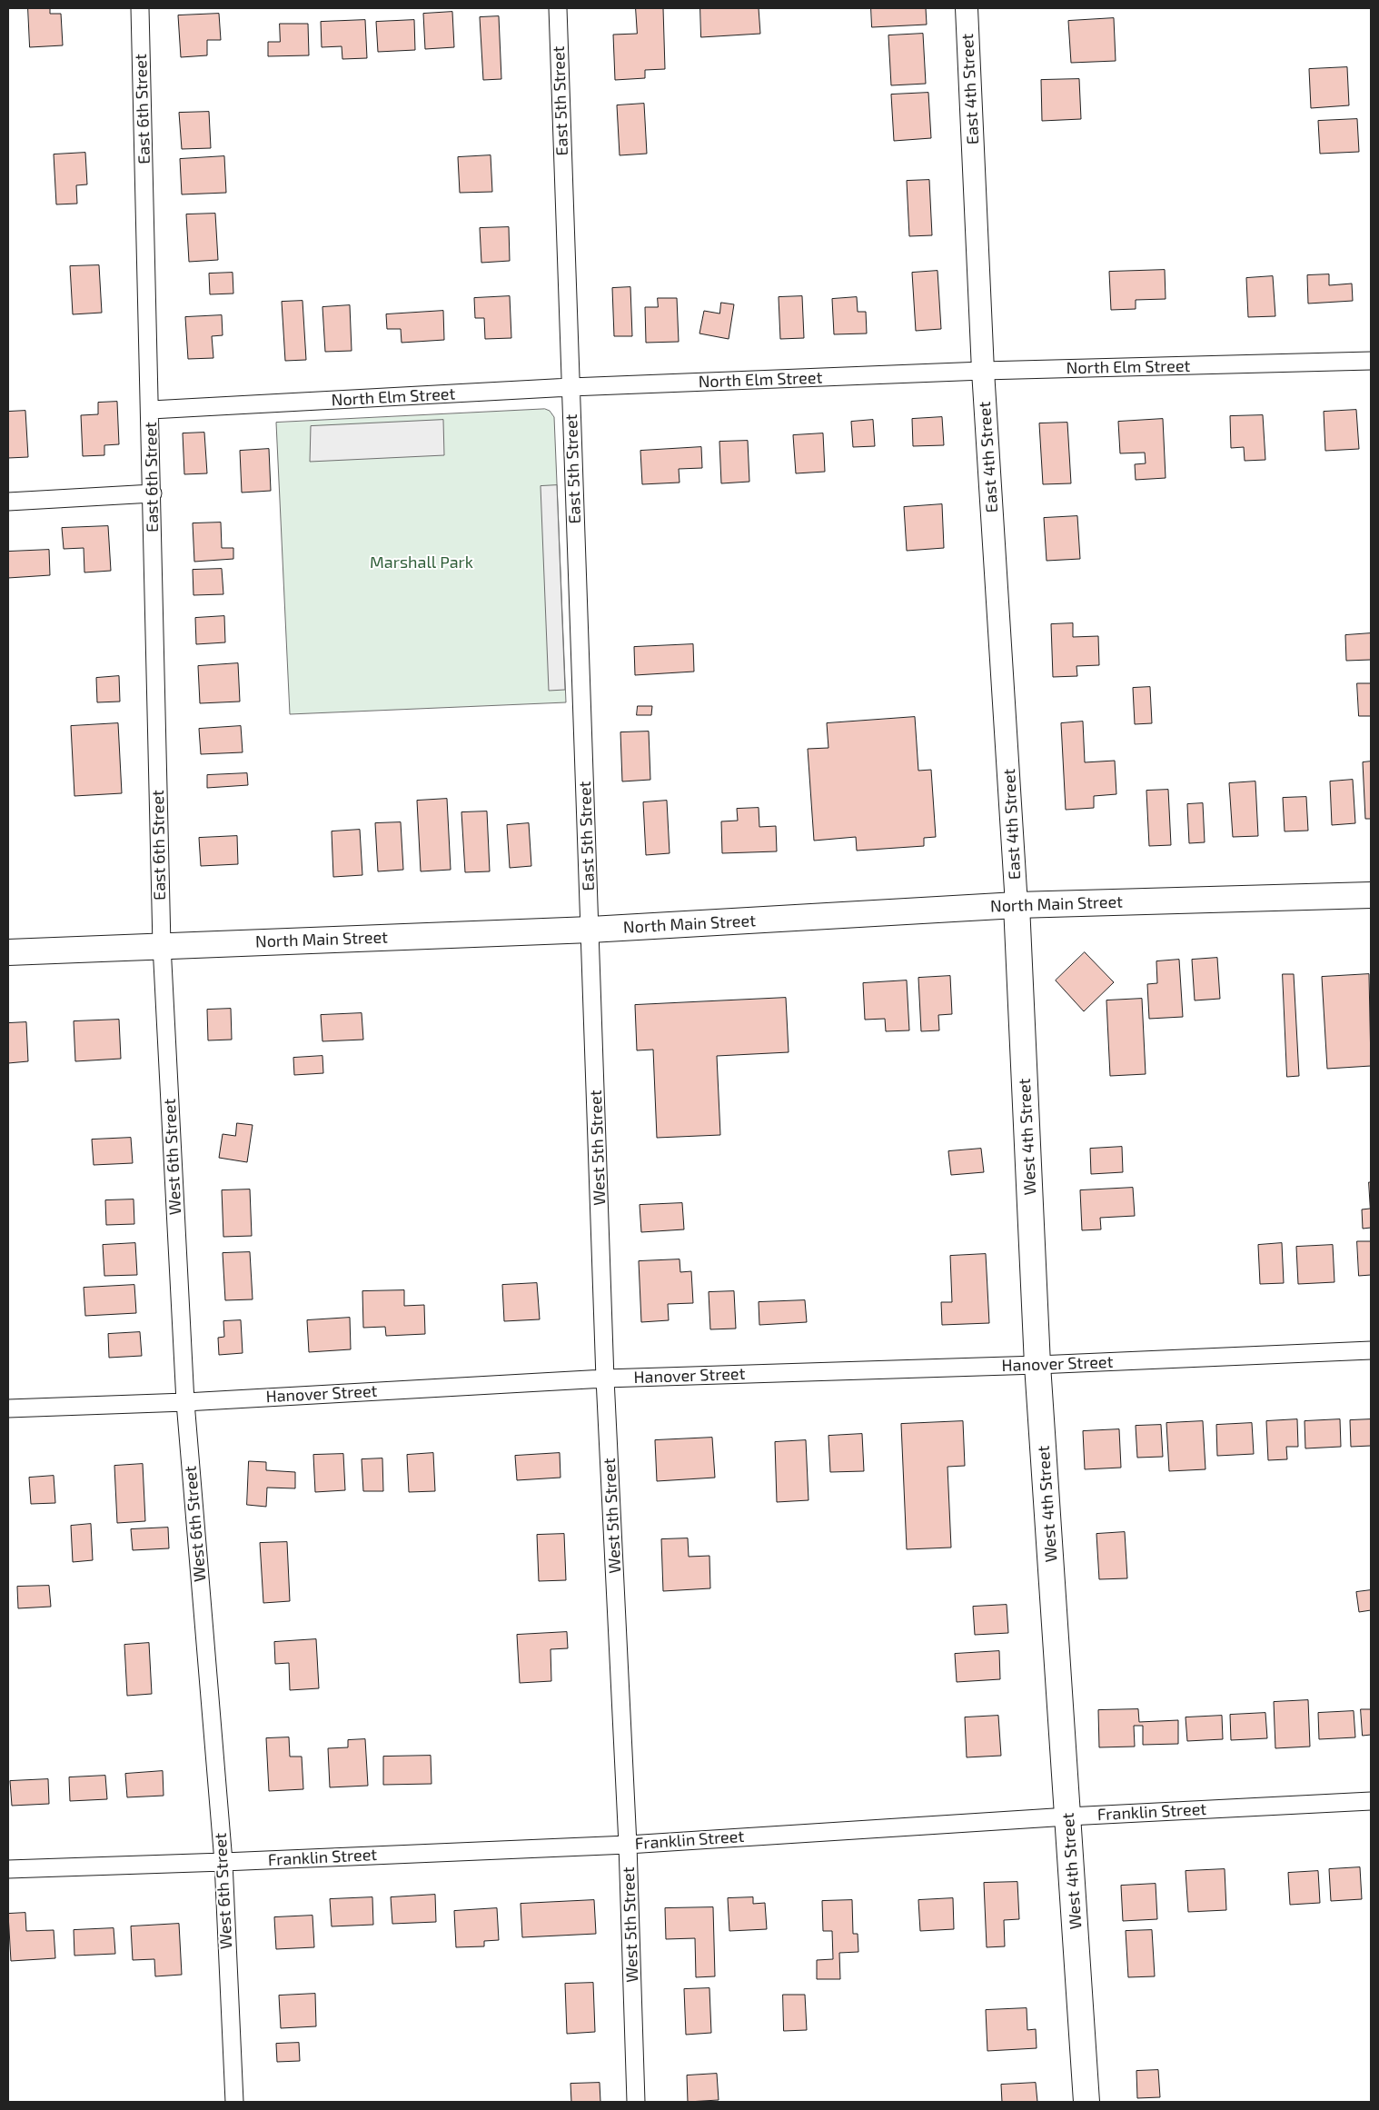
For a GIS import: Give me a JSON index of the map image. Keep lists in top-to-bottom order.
{
  "streets": {
    "main road": ["North Main Street", "West 4th Street"],
    "street": [
      "East 4th Street",
      "East 5th Street",
      "East 6th Street",
      "North Elm Street",
      "West 5th Street",
      "West 6th Street",
      "Hanover Street",
      "Franklin Street"
    ]
  },
  "crossings": [
    ["East 4th Street", "North Elm Street"],
    ["East 4th Street", "North Main Street"],
    ["East 4th Street", "West 4th Street"],
    ["East 5th Street", "North Elm Street"],
    ["East 5th Street", "North Main Street"],
    ["East 5th Street", "West 5th Street"],
    ["East 6th Street", "North Elm Street"],
    ["East 6th Street", "North Main Street"],
    ["East 6th Street", "West 6th Street"],
    ["North Main Street", "West 4th Street"],
    ["North Main Street", "West 5th Street"],
    ["North Main Street", "West 6th Street"],
    ["West 4th Street", "Hanover Street"],
    ["West 4th Street", "Franklin Street"],
    ["West 5th Street", "Hanover Street"],
    ["West 5th Street", "Franklin Street"],
    ["West 6th Street", "Hanover Street"],
    ["West 6th Street", "Franklin Street"]
  ],
  "parks": ["Marshall Park"]
}
